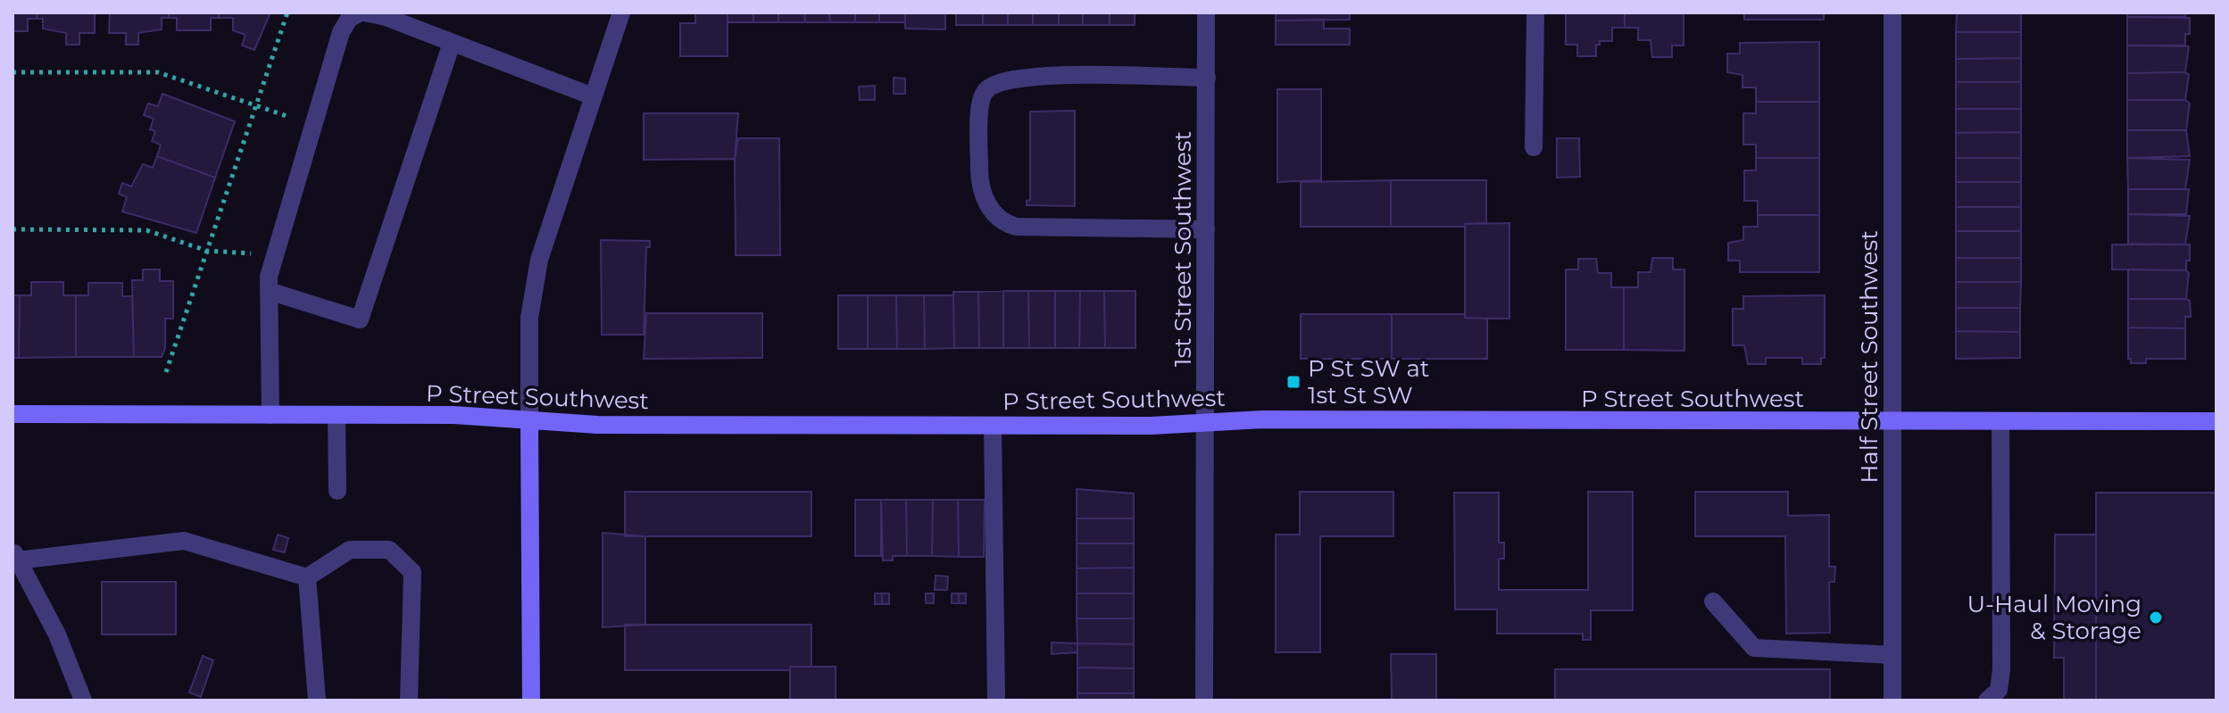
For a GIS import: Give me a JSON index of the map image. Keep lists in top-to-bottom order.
{
  "streets": {
    "street": ["1st Street Southwest", "Half Street Southwest", "P Street Southwest"]
  },
  "crossings": [
    ["1st Street Southwest", "P Street Southwest"],
    ["Half Street Southwest", "P Street Southwest"]
  ],
  "places": {
    "transit": ["P St SW at 1st St SW"],
    "other": ["U-Haul Moving & Storage"]
  }
}
